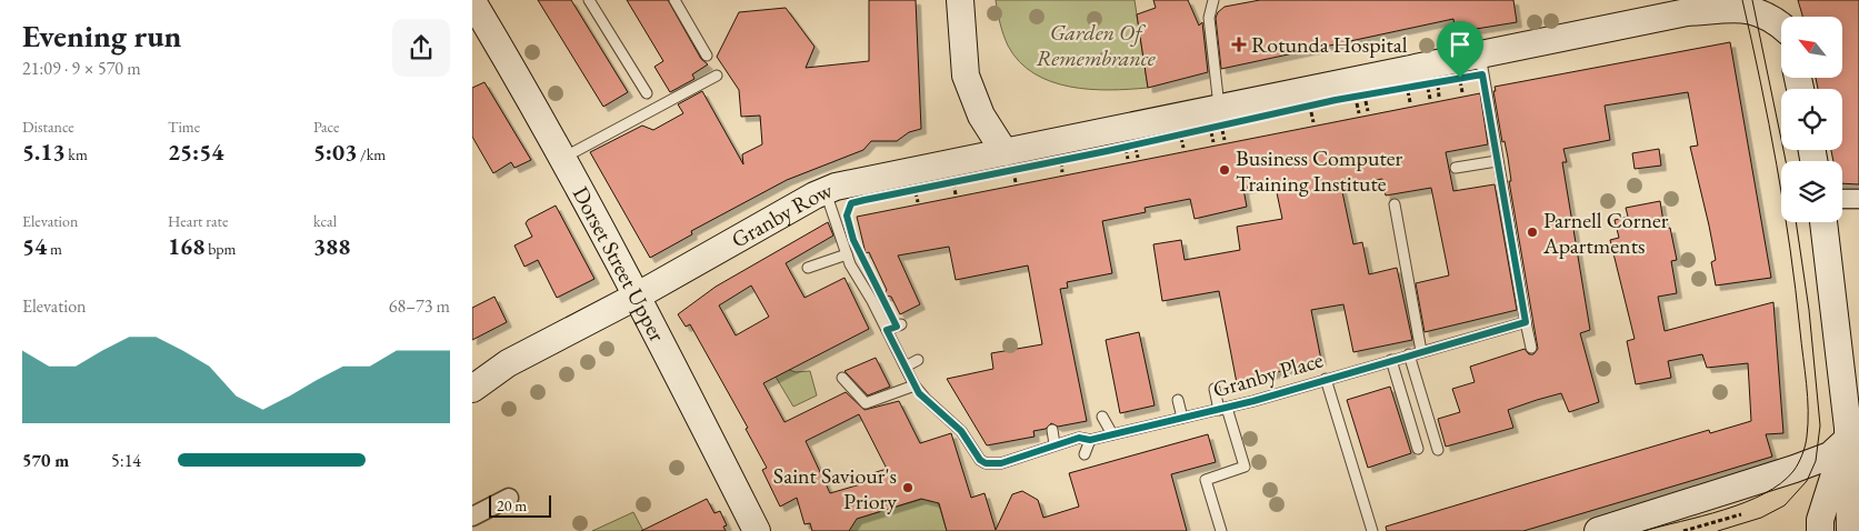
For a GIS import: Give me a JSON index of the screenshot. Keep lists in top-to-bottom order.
{
  "streets": {
    "main road": ["Granby Row", "Dorset Street Upper"],
    "lane": ["Granby Place"]
  },
  "crossings": [
    ["Granby Row", "Dorset Street Upper"]
  ],
  "parks": ["Garden Of Remembrance"],
  "places": {
    "health": ["Rotunda Hospital"],
    "other": ["Business Computer Training Institute", "Parnell Corner Apartments", "Saint Saviour's Priory"]
  },
  "scale_bar": "20 m",
  "north": "top left",
  "page": {
    "heading": ["Evening run", "21:09 · 9 × 570 m"],
    "stats": [
      ["Distance", "5.13 km"],
      ["Time", "25:54"],
      ["Pace", "5:03 /km"],
      ["Elevation", "54 m"],
      ["Heart rate", "168 bpm"],
      ["kcal", "388"]
    ],
    "chart": ["Elevation", "68–73 m"],
    "list": [
      {
        "name": "570 m",
        "note": "5:14"
      }
    ],
    "scale": "20 m"
  }
}
